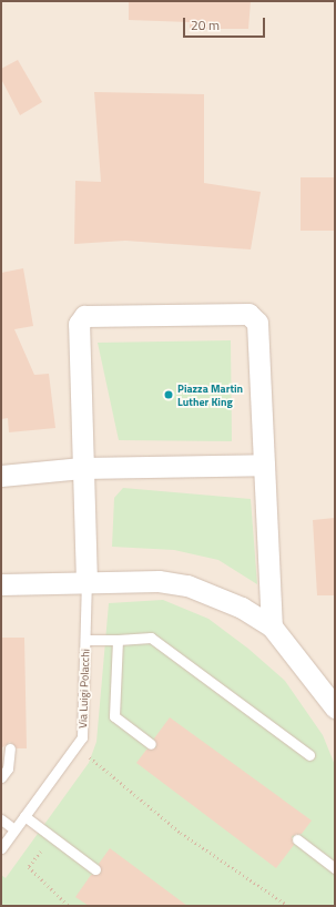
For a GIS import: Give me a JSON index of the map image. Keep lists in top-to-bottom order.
{
  "streets": {
    "lane": ["Via Luigi Polacchi"]
  },
  "places": ["Piazza Martin Luther King"],
  "scale_bar": "20 m"
}
